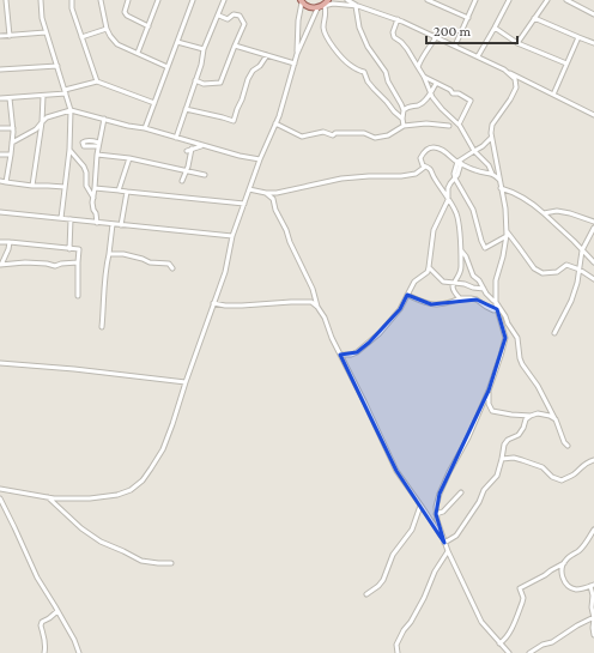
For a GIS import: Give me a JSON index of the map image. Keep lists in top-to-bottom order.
{
  "scale_bar": "200 m"
}
